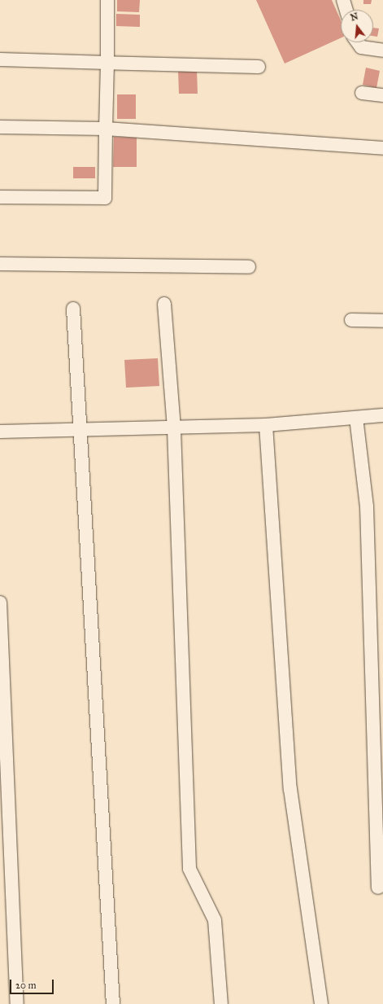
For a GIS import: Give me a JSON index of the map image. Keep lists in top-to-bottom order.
{
  "scale_bar": "20 m",
  "north": "top"
}
